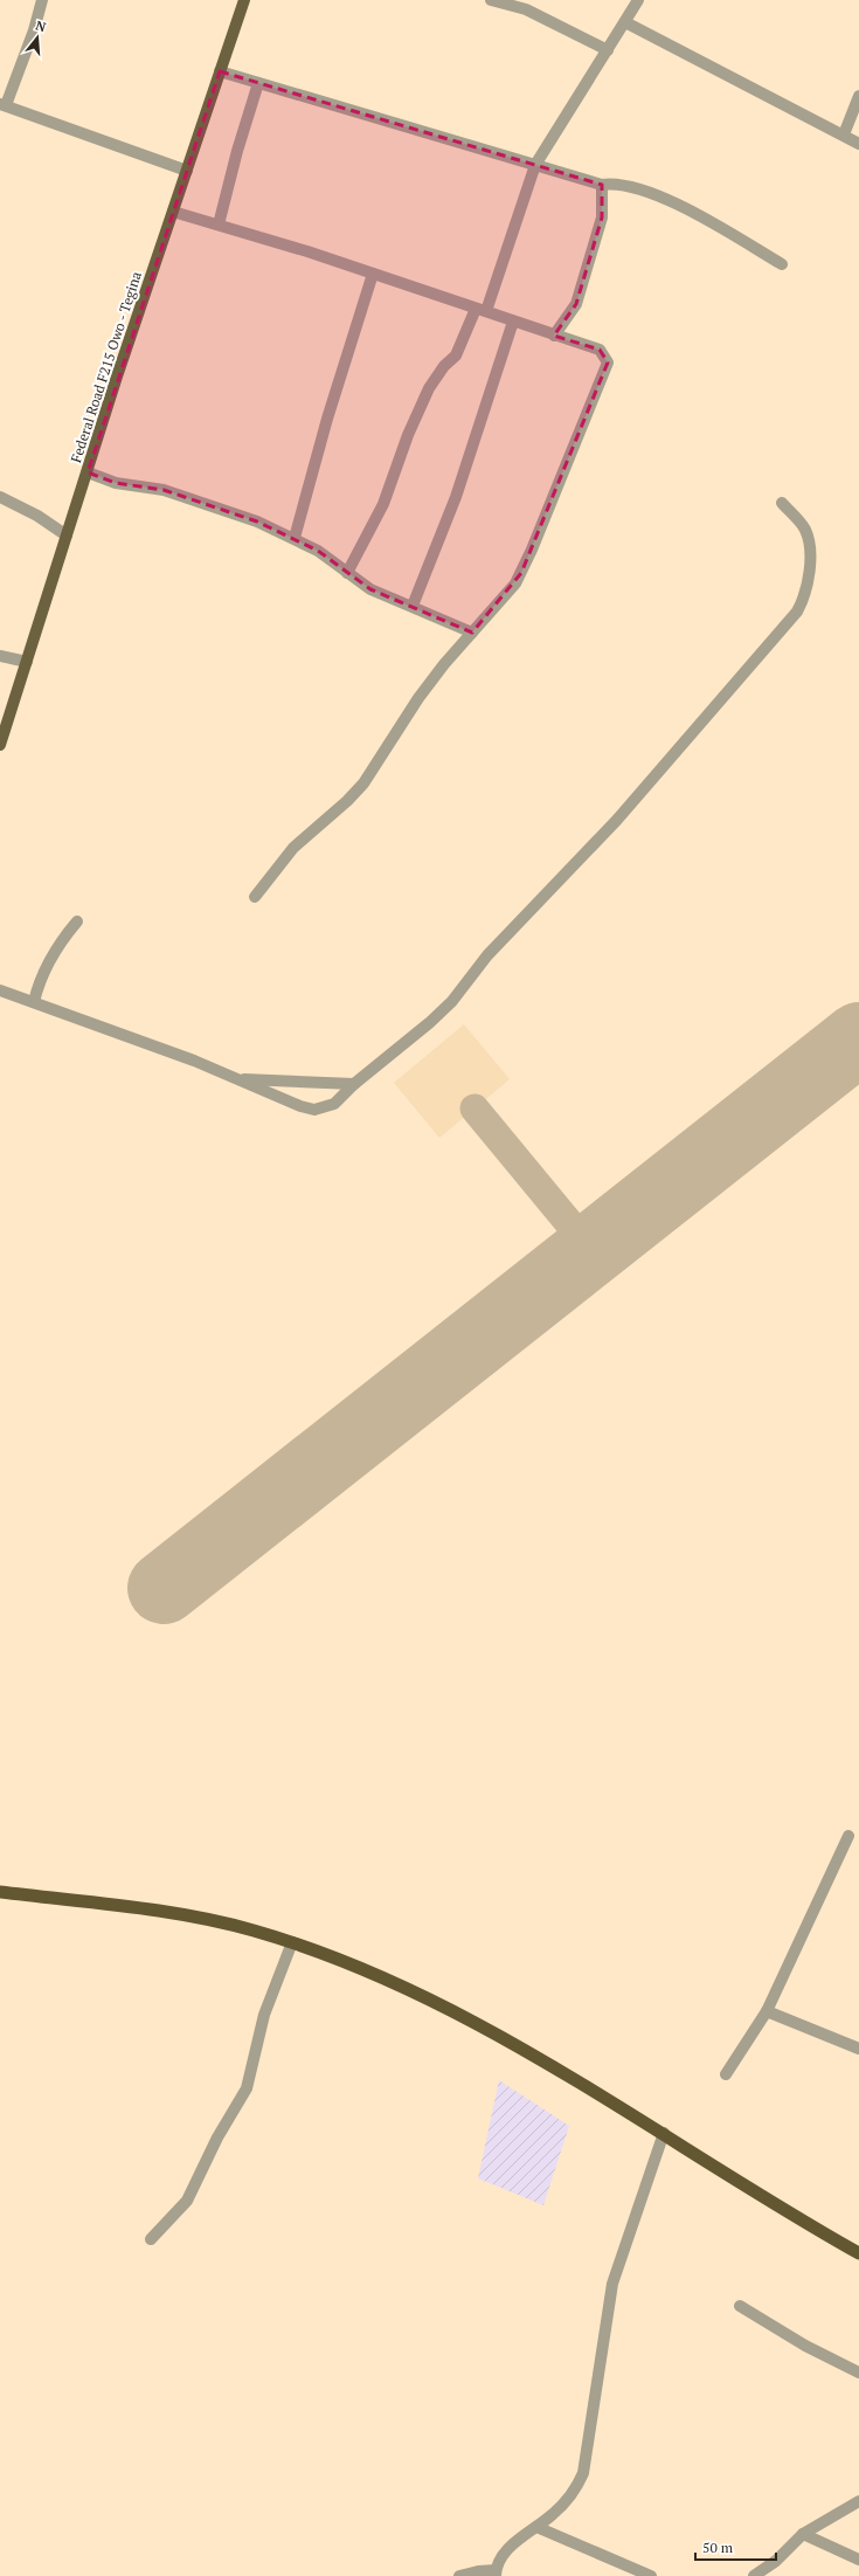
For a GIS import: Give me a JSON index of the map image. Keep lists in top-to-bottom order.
{
  "streets": {
    "main road": ["Federal Road F215 Owo - Tegina"]
  },
  "scale_bar": "50 m",
  "north": "top"
}
